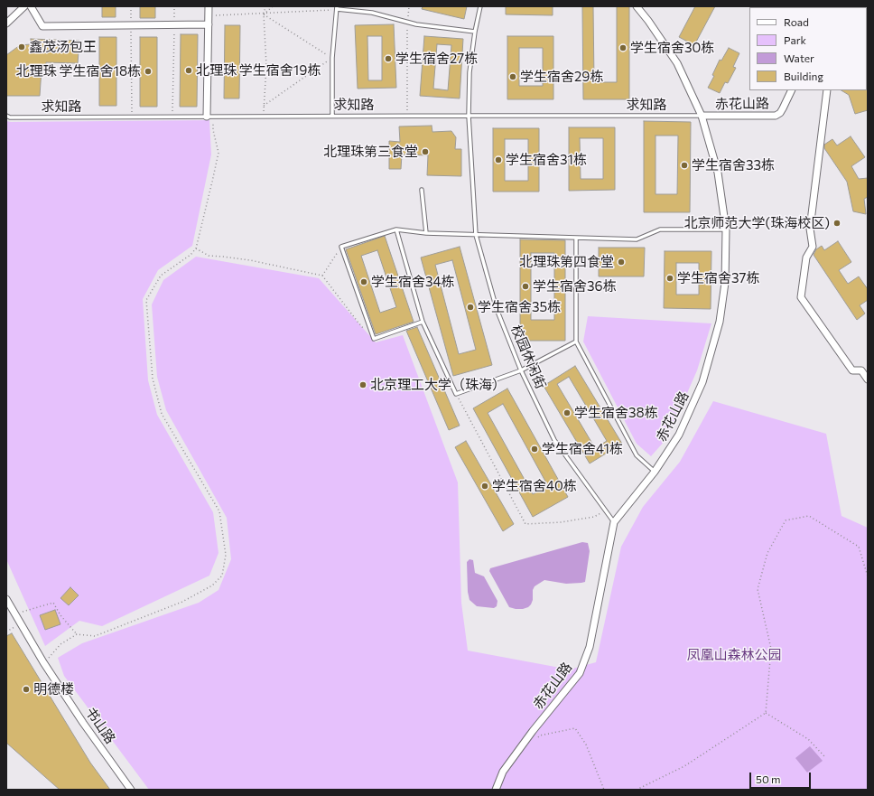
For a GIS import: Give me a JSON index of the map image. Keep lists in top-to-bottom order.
{
  "streets": {
    "street": ["赤花山路", "书山路"],
    "lane": ["求知路", "校园休闲街"]
  },
  "crossings": [
    ["赤花山路", "求知路"],
    ["赤花山路", "校园休闲街"],
    ["求知路", "校园休闲街"]
  ],
  "parks": ["凤凰山森林公园"],
  "places": [
    "鑫茂汤包王",
    "学生宿舍30栋",
    "学生宿舍27栋",
    "北理珠 学生宿舍19栋",
    "北理珠 学生宿舍18栋",
    "学生宿舍29栋",
    "北理珠第三食堂",
    "学生宿舍31栋",
    "学生宿舍33栋",
    "北京师范大学(珠海校区)",
    "北理珠第四食堂",
    "学生宿舍37栋",
    "学生宿舍34栋",
    "学生宿舍36栋",
    "学生宿舍35栋",
    "北京理工大学（珠海）",
    "学生宿舍38栋",
    "学生宿舍41栋",
    "学生宿舍40栋",
    "明德楼"
  ],
  "legend": [
    "Road",
    "Park",
    "Water",
    "Building"
  ],
  "scale_bar": "50 m"
}
